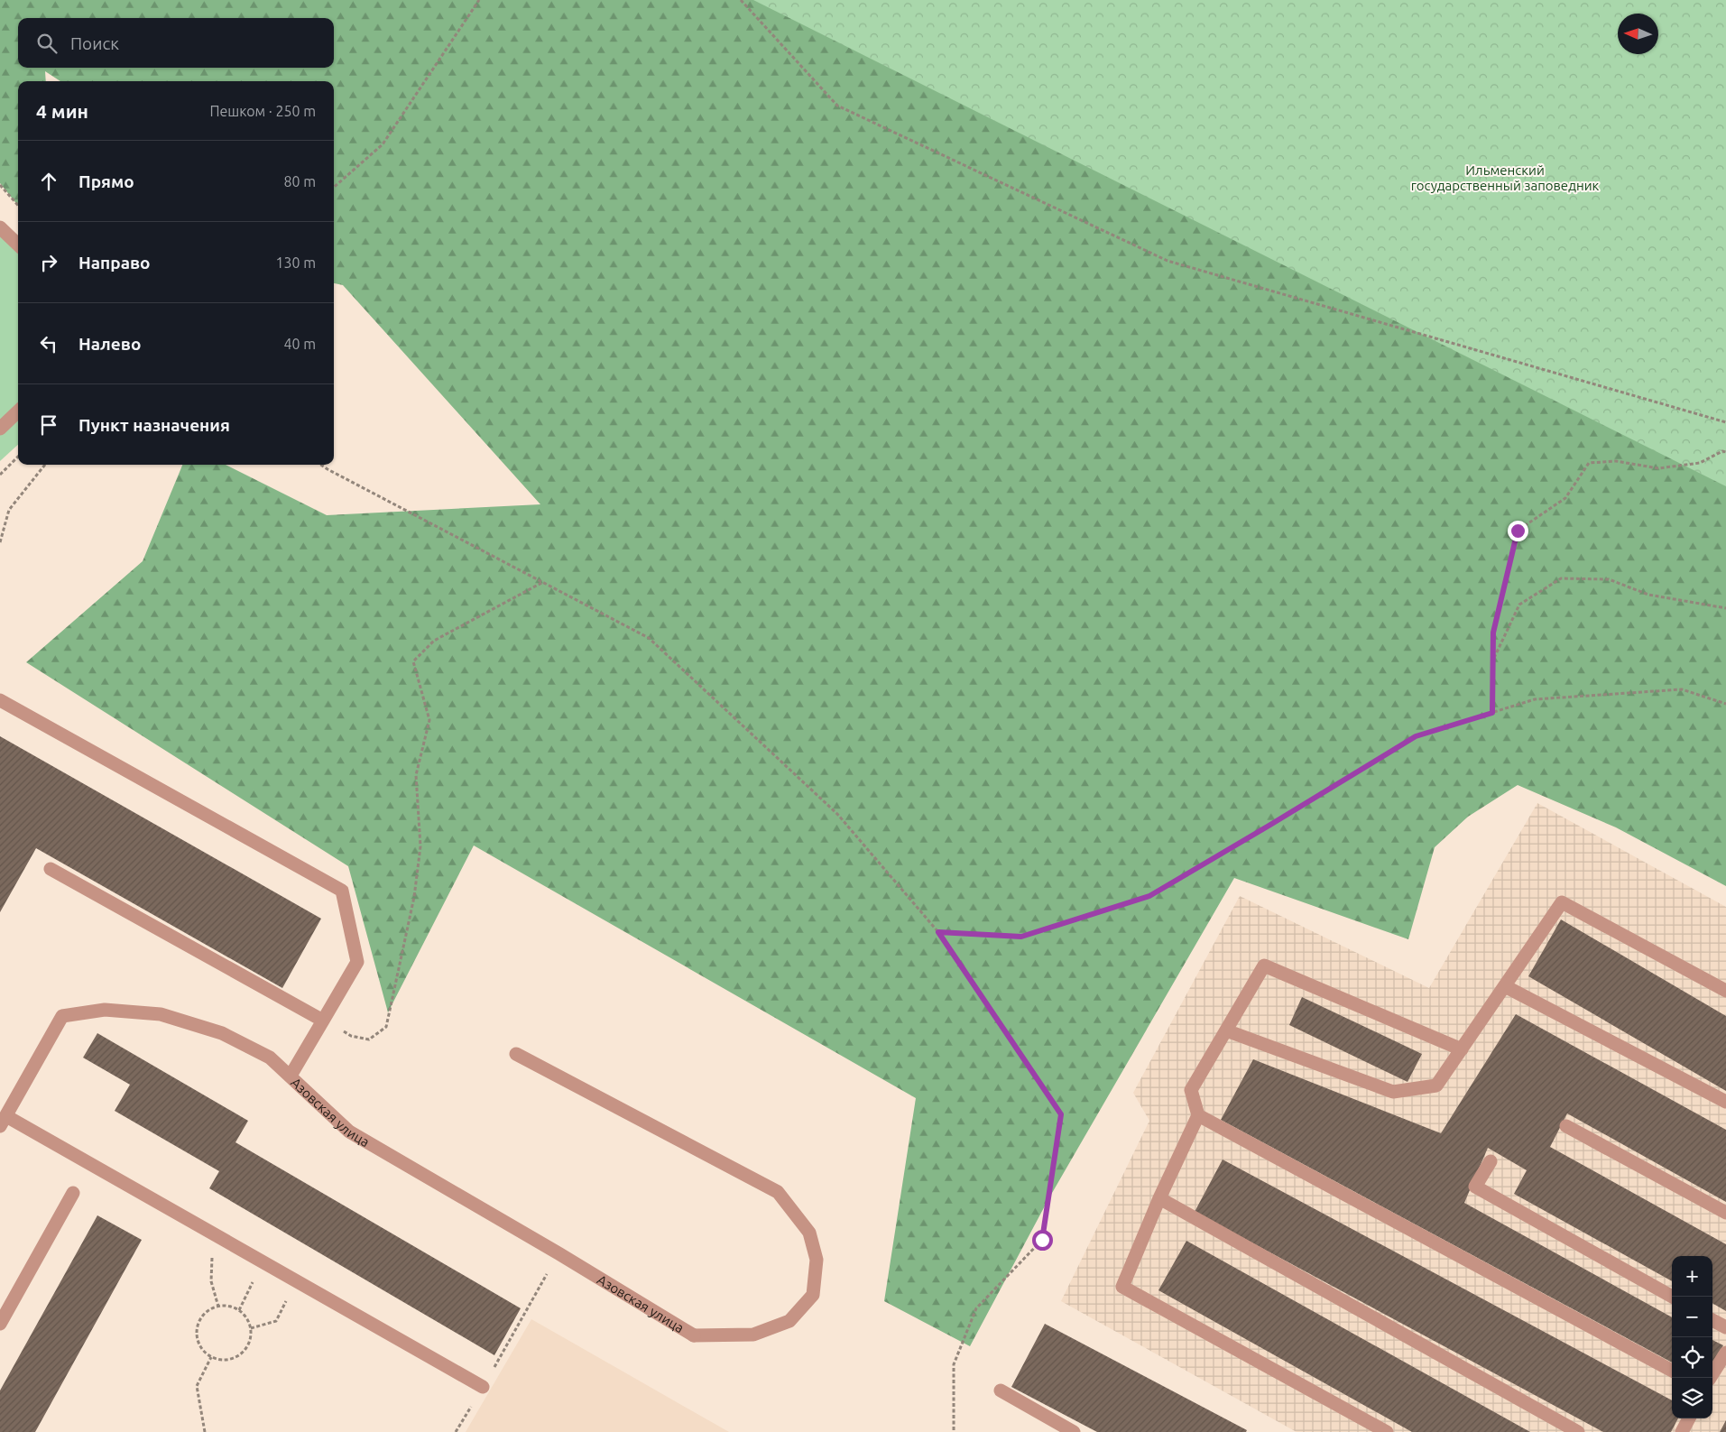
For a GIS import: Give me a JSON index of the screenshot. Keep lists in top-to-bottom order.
{
  "streets": {
    "street": ["Азовская улица"]
  },
  "parks": ["Ильменский государственный заповедник"],
  "north": "left",
  "page": {
    "search": "Поиск",
    "heading": ["4 мин", "Пешком · 250 m"],
    "list": [
      ["Прямо", "80 m"],
      ["Направо", "130 m"],
      ["Налево", "40 m"],
      "Пункт назначения"
    ],
    "map_buttons": ["+", "−"]
  }
}
